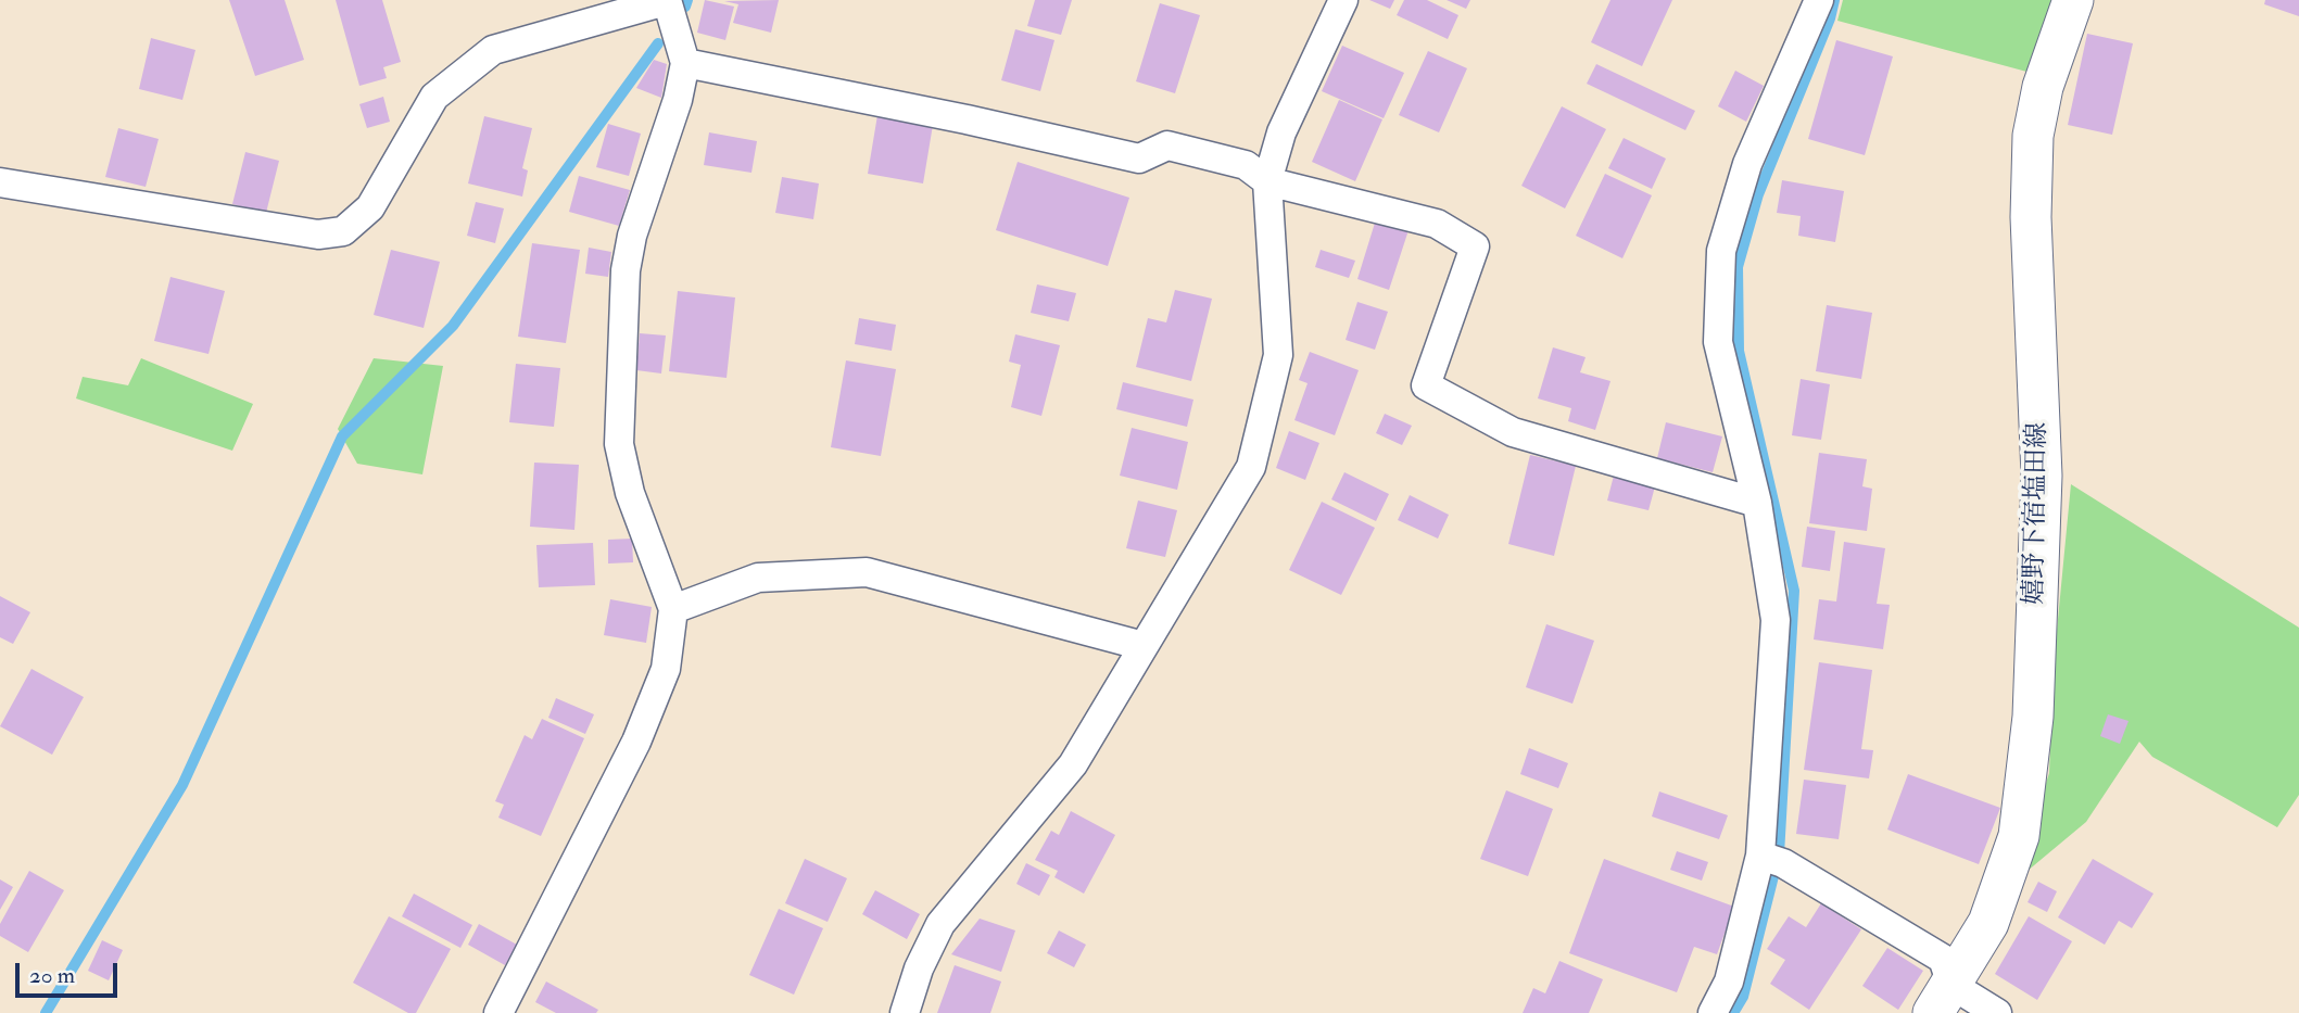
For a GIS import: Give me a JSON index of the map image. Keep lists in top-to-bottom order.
{
  "streets": {
    "main road": ["嬉野下宿塩田線"]
  },
  "scale_bar": "20 m"
}
